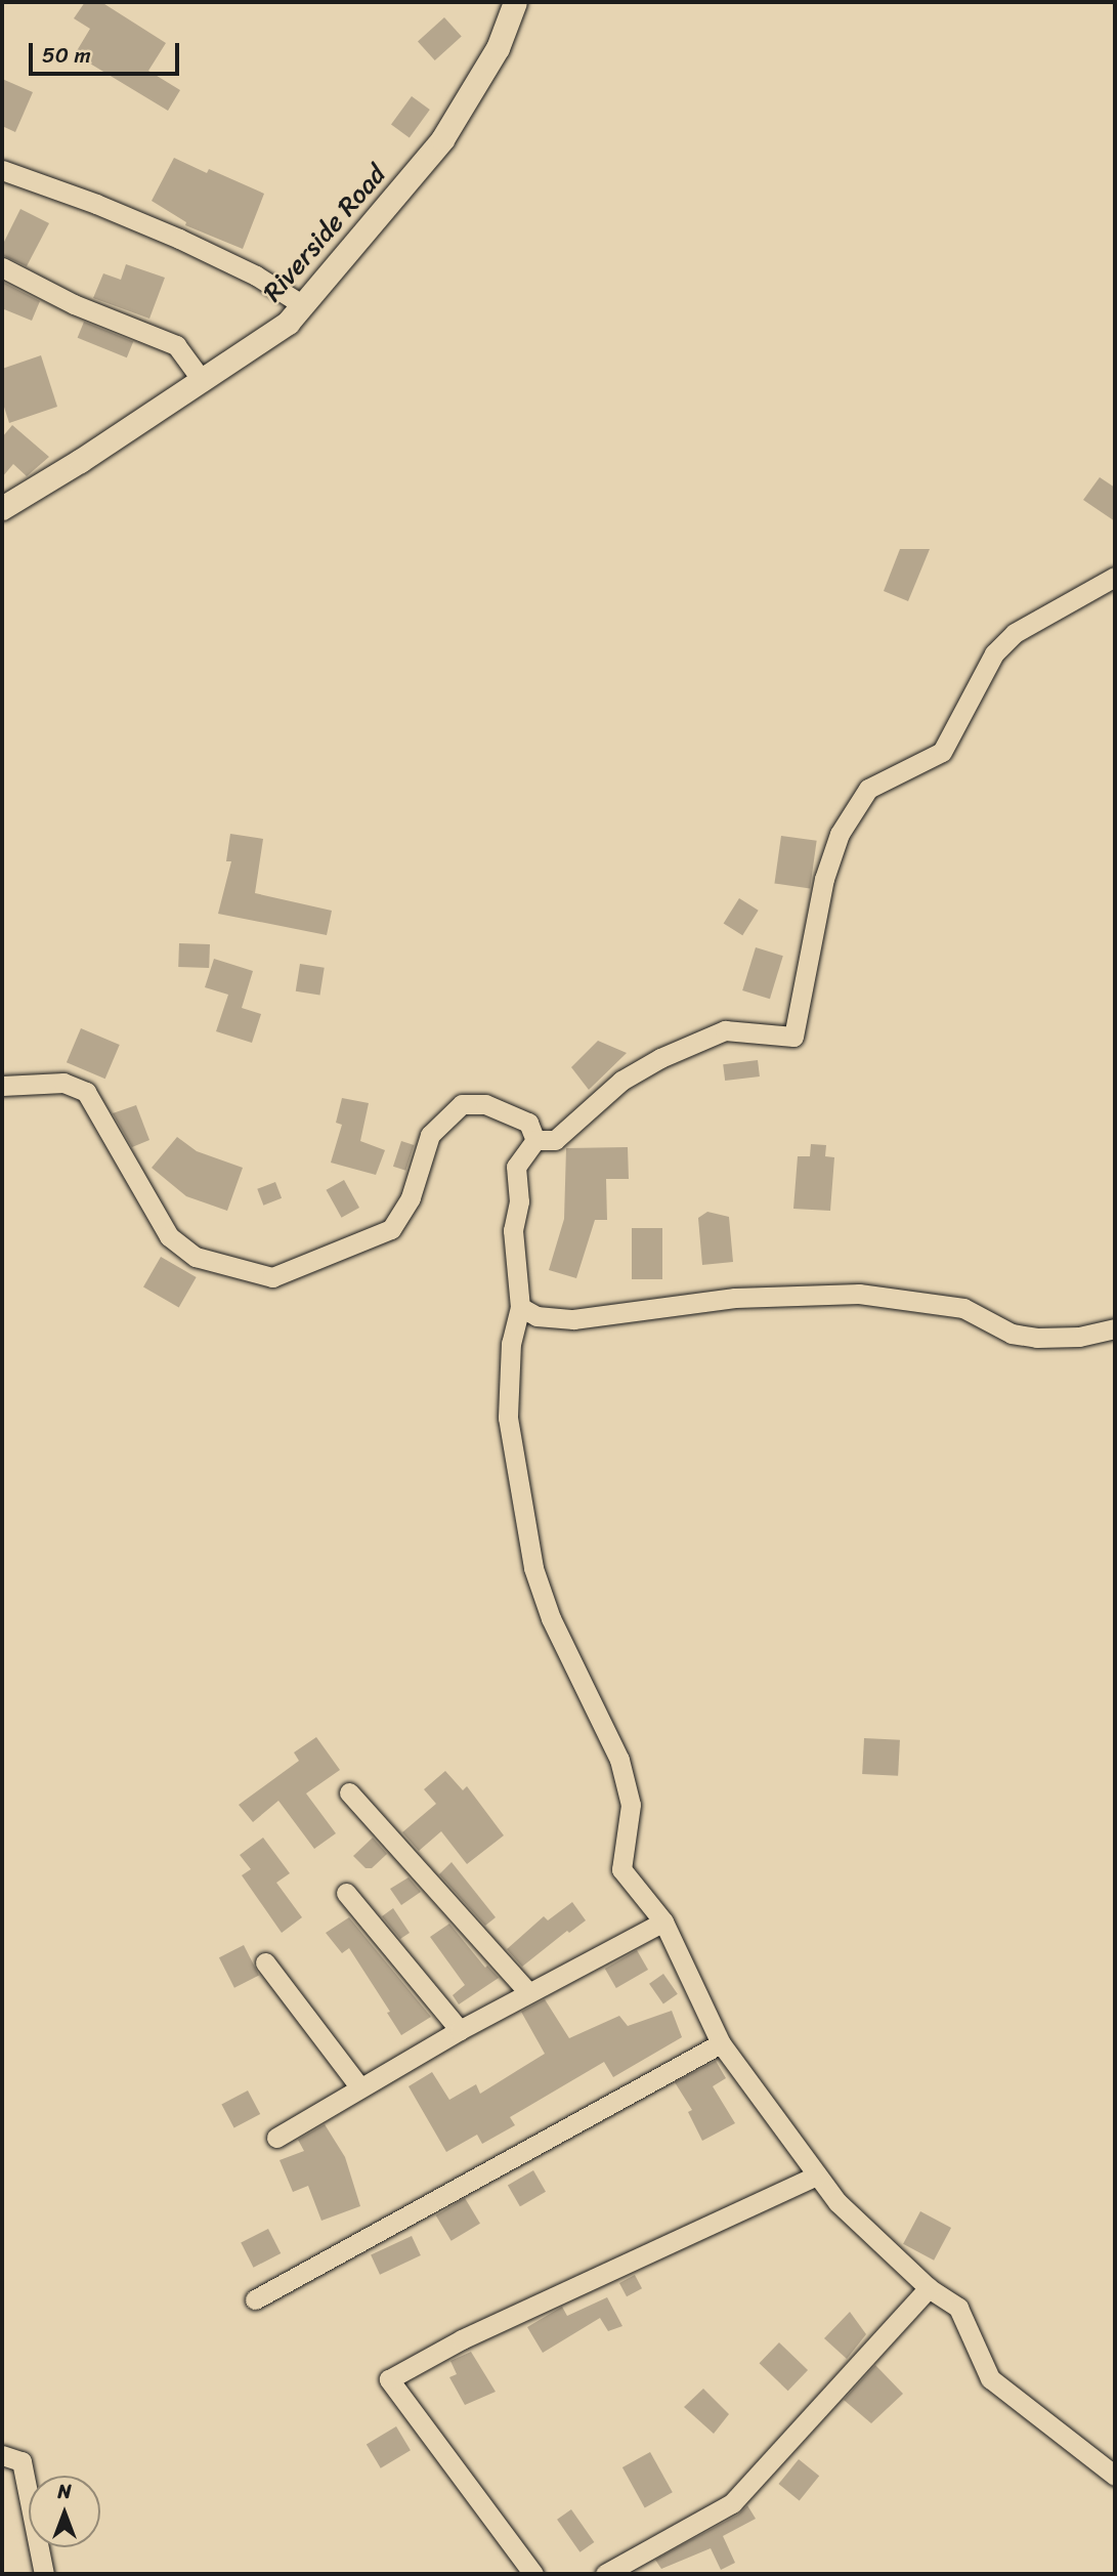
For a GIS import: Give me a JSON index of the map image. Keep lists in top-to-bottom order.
{
  "streets": {
    "street": ["Riverside Road"]
  },
  "scale_bar": "50 m",
  "north": "top"
}
